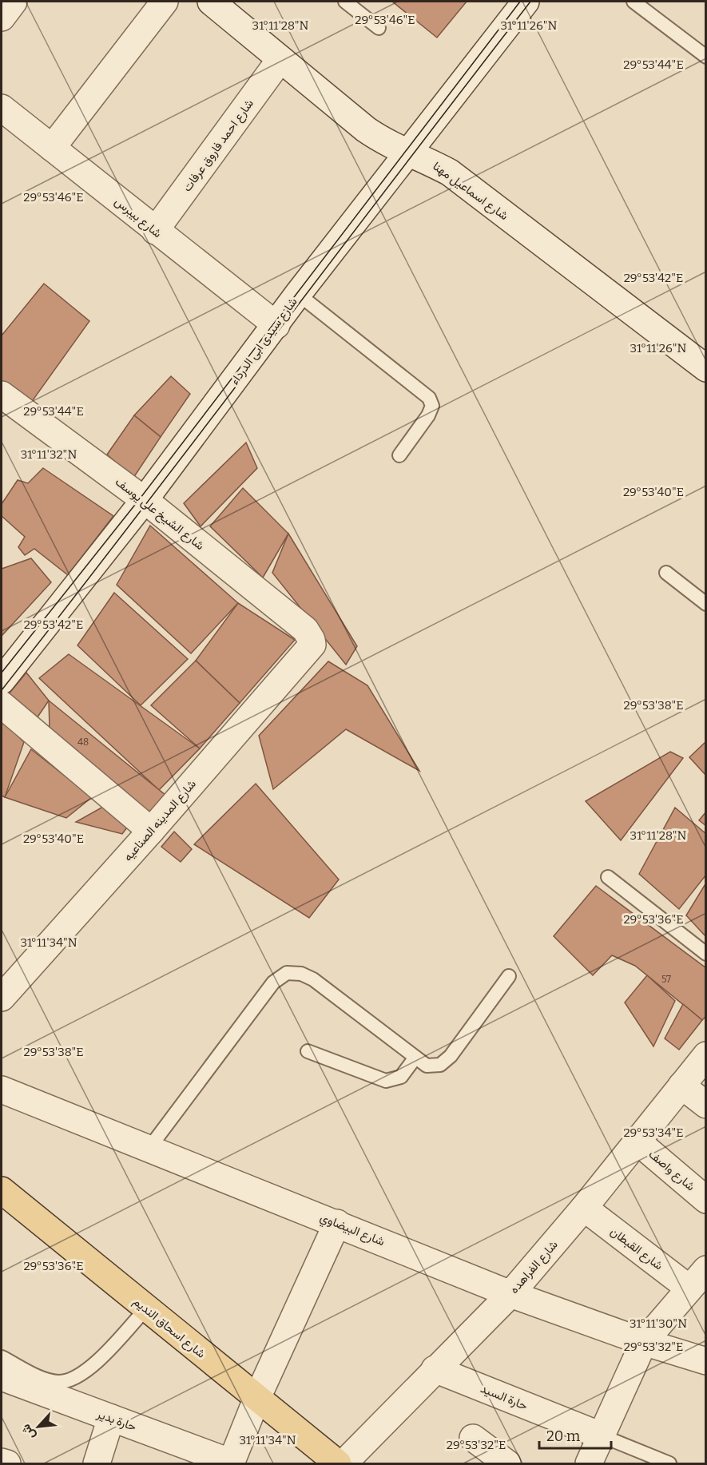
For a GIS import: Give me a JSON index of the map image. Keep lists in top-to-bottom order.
{
  "streets": {
    "main road": ["شارع اسحاق النديم"],
    "street": [
      "شارع احمد فاروق عرفات",
      "شارع اسماعيل مهنا",
      "شارع بيبرس",
      "شارع سيدى ابى الدرداء",
      "شارع الشيخ على يوسف",
      "شارع المدينه الصناعيه",
      "شارع واصف",
      "شارع البيضاوي",
      "شارع القبطان",
      "شارع الفراهده",
      "حارة السيد",
      "حارة بدير"
    ]
  },
  "crossings": [
    ["شارع احمد فاروق عرفات", "شارع اسماعيل مهنا"],
    ["شارع احمد فاروق عرفات", "شارع بيبرس"],
    ["شارع اسماعيل مهنا", "شارع سيدى ابى الدرداء"],
    ["شارع بيبرس", "شارع سيدى ابى الدرداء"],
    ["شارع سيدى ابى الدرداء", "شارع الشيخ على يوسف"],
    ["شارع الشيخ على يوسف", "شارع المدينه الصناعيه"],
    ["شارع واصف", "شارع الفراهده"],
    ["شارع البيضاوي", "شارع الفراهده"],
    ["شارع القبطان", "شارع الفراهده"],
    ["شارع الفراهده", "حارة السيد"]
  ],
  "house_numbers": ["48", "57"],
  "scale_bar": "20 m",
  "north": "bottom left",
  "coordinates": [
    "29°53'46\"E",
    "31°11'28\"N",
    "31°11'26\"N",
    "29°53'44\"E",
    "29°53'42\"E",
    "31°11'32\"N",
    "29°53'40\"E",
    "29°53'38\"E",
    "29°53'36\"E",
    "31°11'34\"N",
    "29°53'34\"E",
    "31°11'30\"N",
    "29°53'32\"E"
  ]
}
